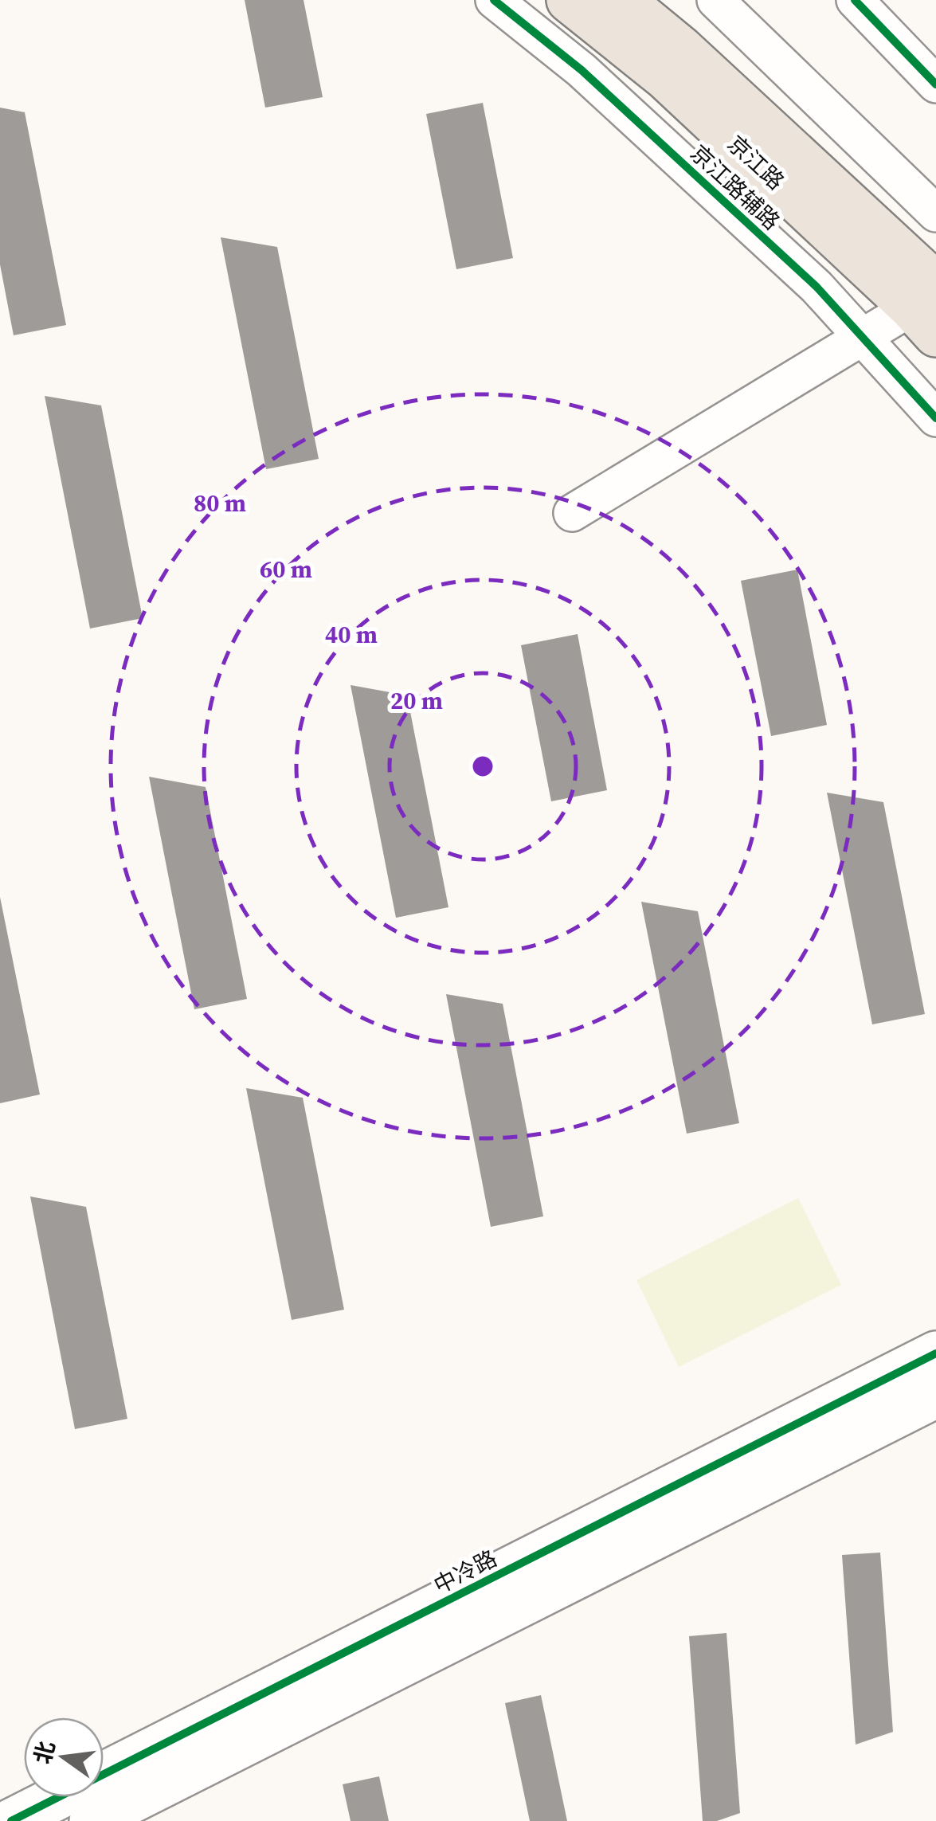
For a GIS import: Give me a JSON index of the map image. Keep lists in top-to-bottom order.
{
  "streets": {
    "main road": ["京江路"],
    "street": ["京江路辅路", "中冷路"]
  },
  "north": "left",
  "rings": [
    "80 m",
    "60 m",
    "40 m",
    "20 m"
  ]
}
